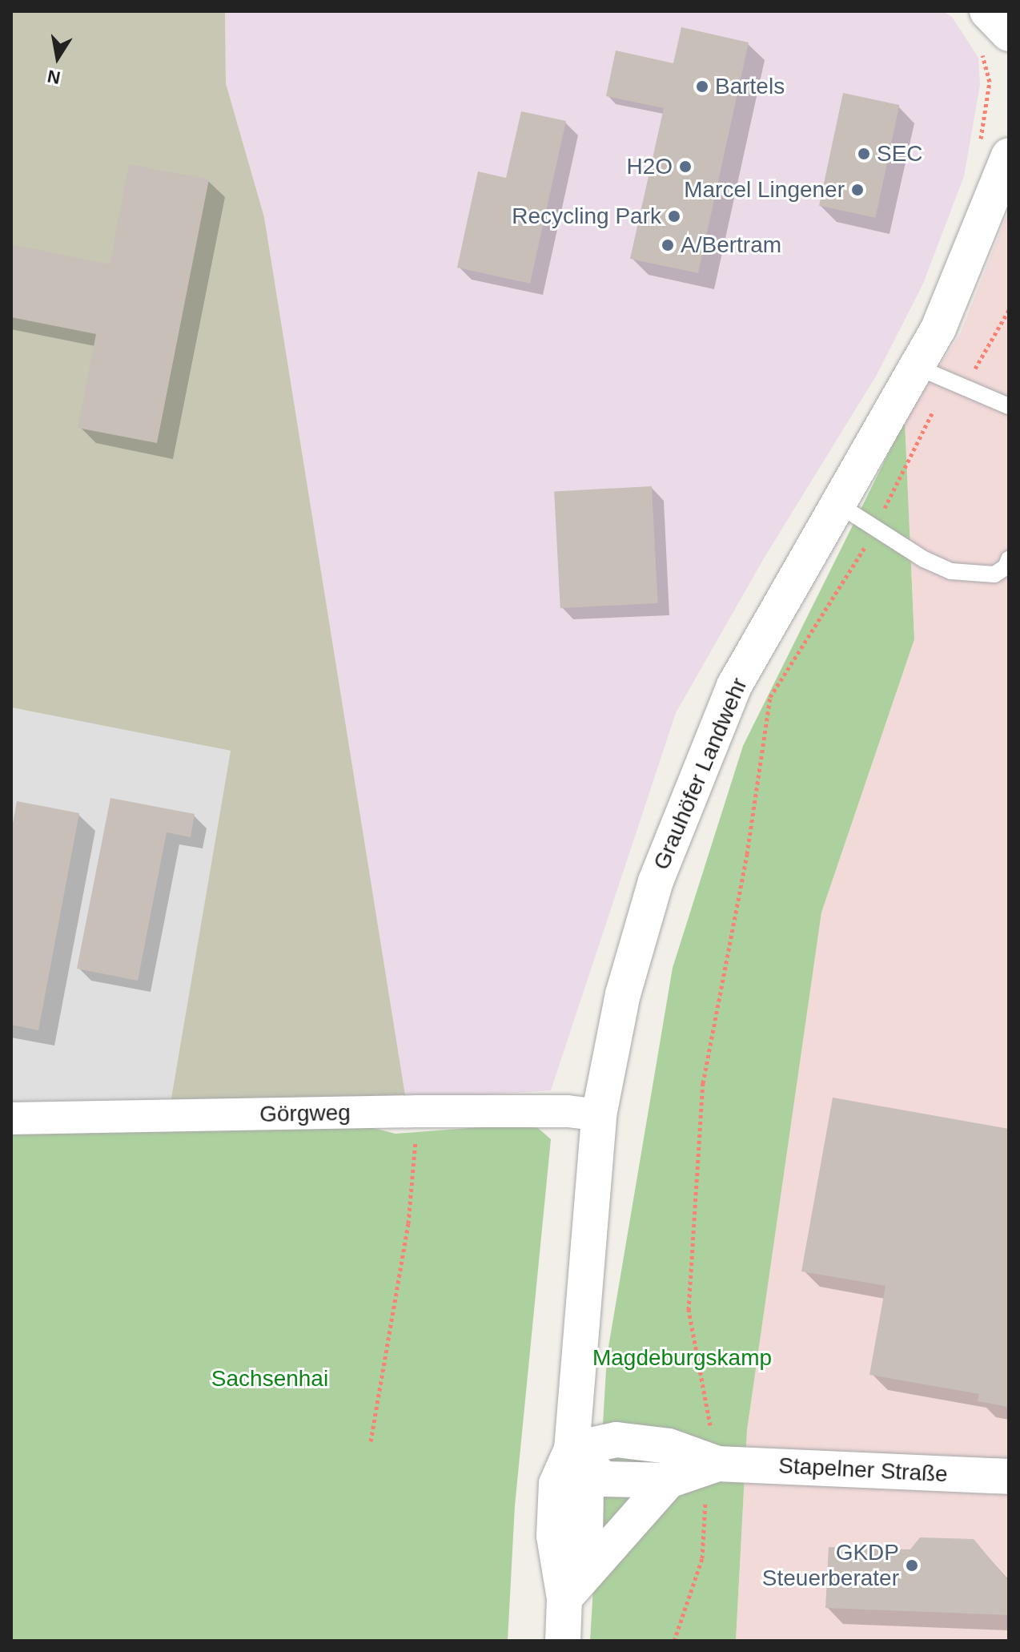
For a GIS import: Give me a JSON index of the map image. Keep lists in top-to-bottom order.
{
  "streets": {
    "street": ["Grauhöfer Landwehr", "Görgweg", "Stapelner Straße"]
  },
  "crossings": [
    ["Grauhöfer Landwehr", "Görgweg"],
    ["Grauhöfer Landwehr", "Stapelner Straße"]
  ],
  "parks": ["Magdeburgskamp", "Sachsenhai"],
  "places": [
    "Bartels",
    "SEC",
    "H2O",
    "Marcel Lingener",
    "Recycling Park",
    "A/Bertram",
    "GKDP Steuerberater"
  ],
  "north": "bottom"
}
